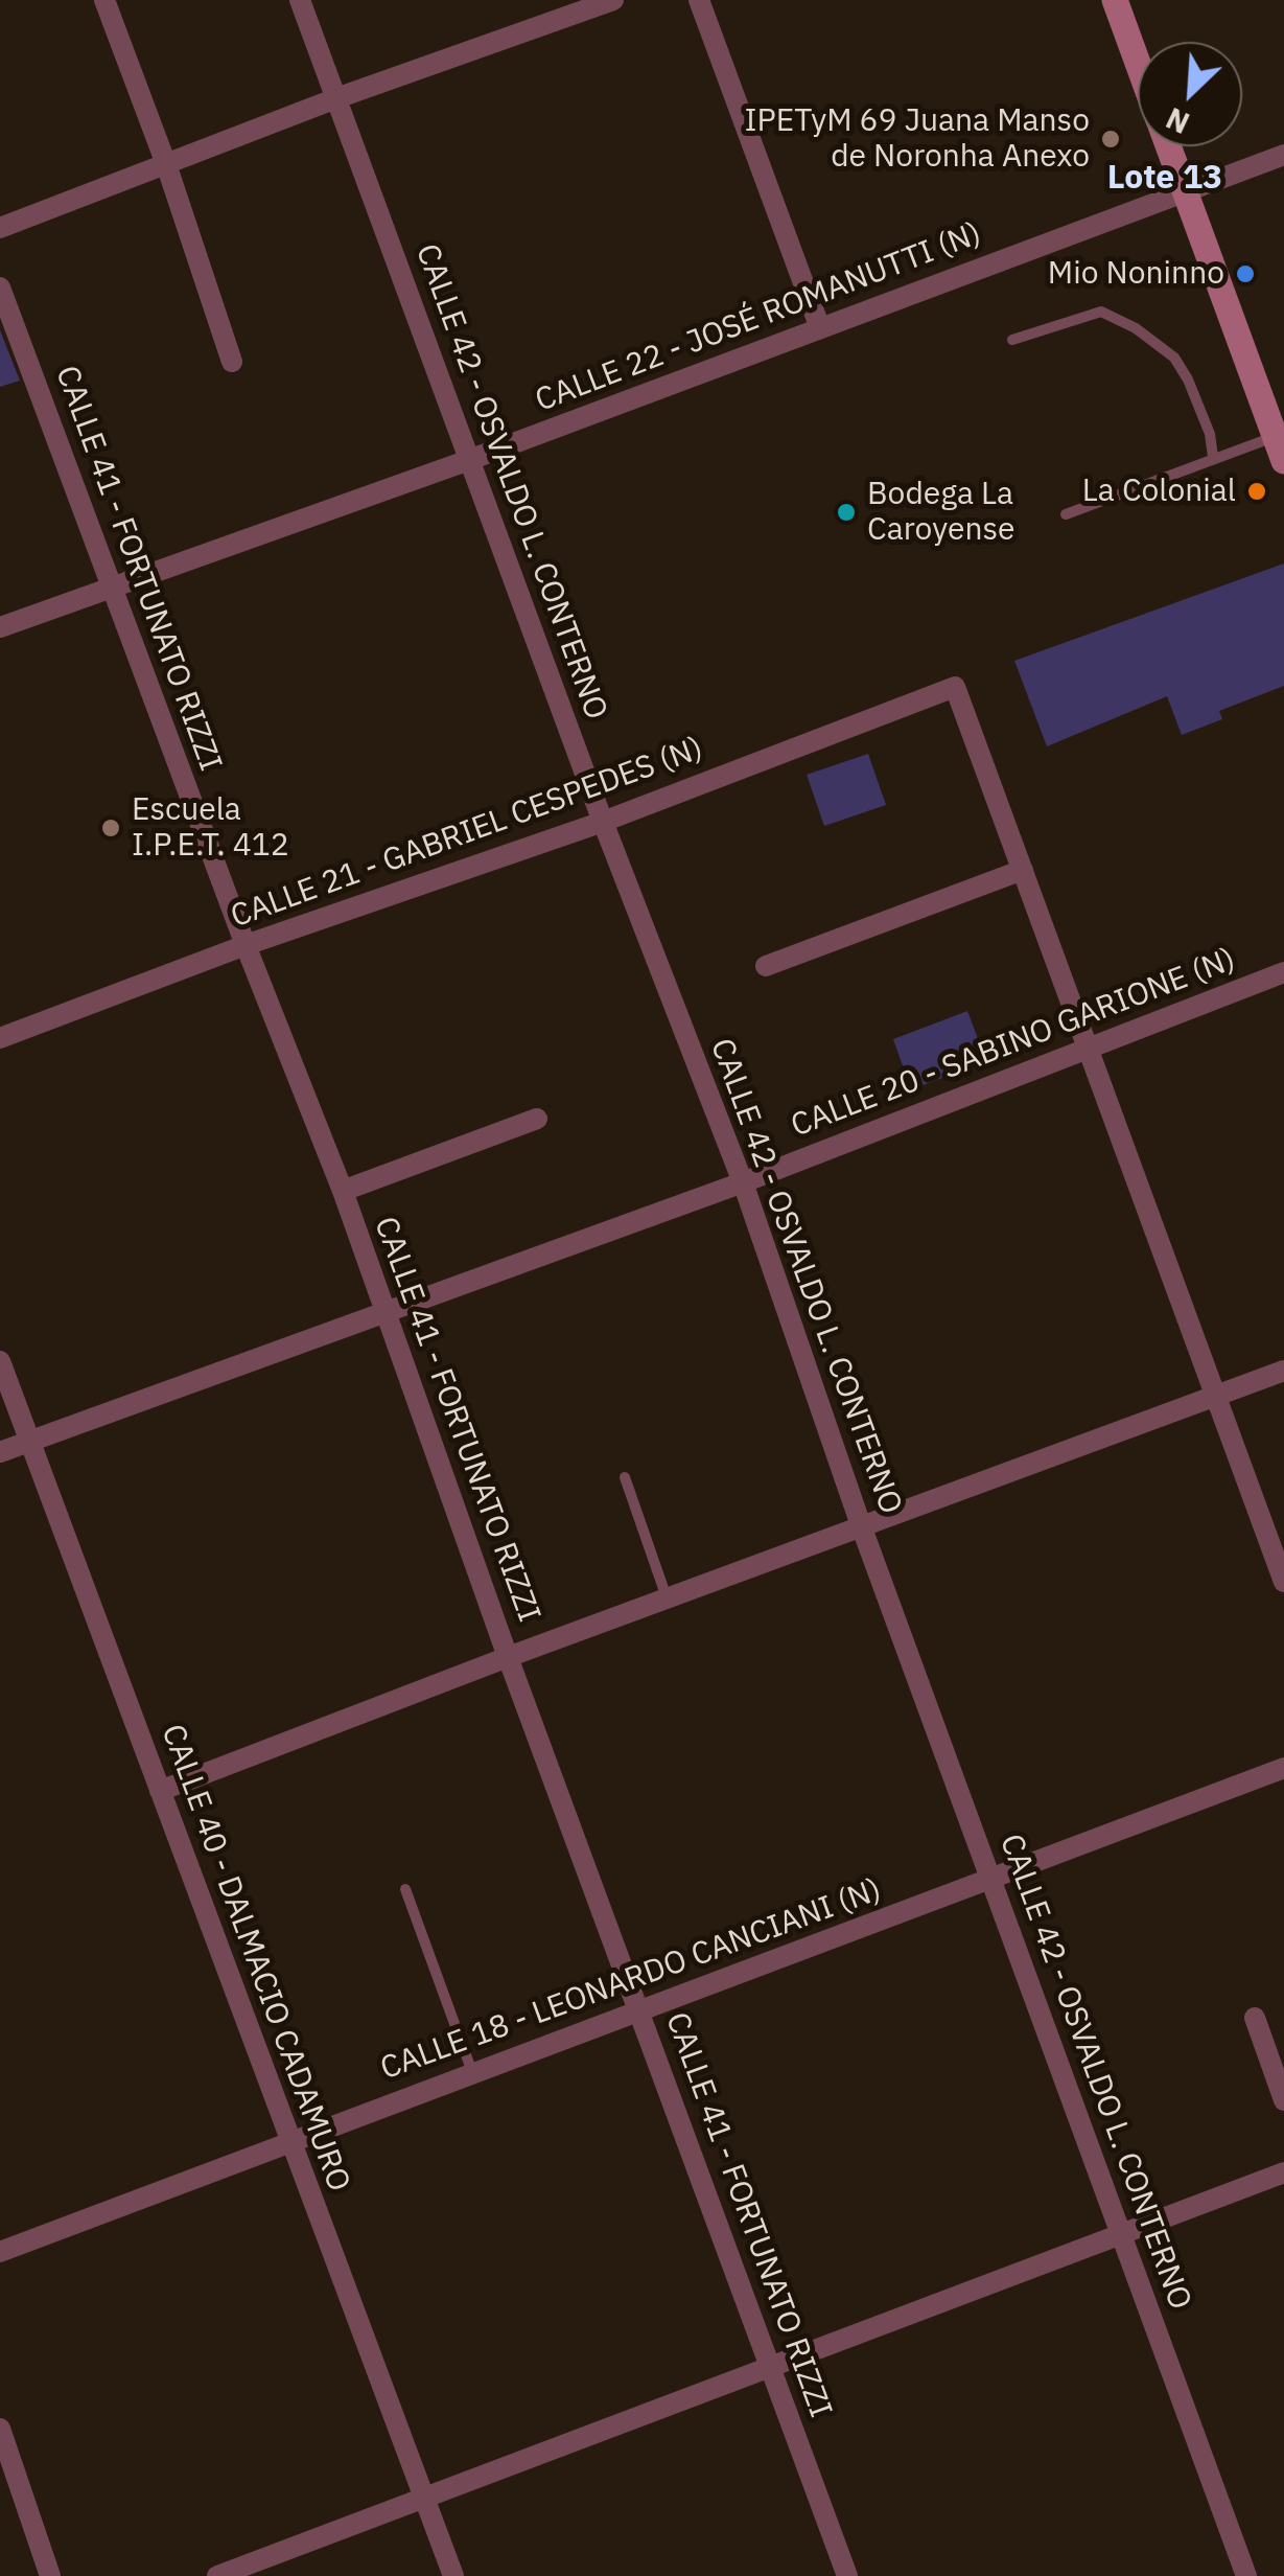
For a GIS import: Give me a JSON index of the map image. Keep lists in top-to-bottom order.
{
  "streets": {
    "street": [
      "CALLE 22 - JOSÉ ROMANUTTI (N)",
      "CALLE 42 - OSVALDO L. CONTERNO",
      "CALLE 41 - FORTUNATO RIZZI",
      "CALLE 21 - GABRIEL CESPEDES (N)",
      "CALLE 20 - SABINO GARIONE (N)",
      "CALLE 40 - DALMACIO CADAMURO",
      "CALLE 18 - LEONARDO CANCIANI (N)"
    ]
  },
  "crossings": [
    ["CALLE 22 - JOSÉ ROMANUTTI (N)", "CALLE 42 - OSVALDO L. CONTERNO"],
    ["CALLE 22 - JOSÉ ROMANUTTI (N)", "CALLE 41 - FORTUNATO RIZZI"],
    ["CALLE 42 - OSVALDO L. CONTERNO", "CALLE 21 - GABRIEL CESPEDES (N)"],
    ["CALLE 42 - OSVALDO L. CONTERNO", "CALLE 20 - SABINO GARIONE (N)"],
    ["CALLE 42 - OSVALDO L. CONTERNO", "CALLE 18 - LEONARDO CANCIANI (N)"],
    ["CALLE 41 - FORTUNATO RIZZI", "CALLE 21 - GABRIEL CESPEDES (N)"],
    ["CALLE 41 - FORTUNATO RIZZI", "CALLE 20 - SABINO GARIONE (N)"],
    ["CALLE 41 - FORTUNATO RIZZI", "CALLE 18 - LEONARDO CANCIANI (N)"],
    ["CALLE 20 - SABINO GARIONE (N)", "CALLE 40 - DALMACIO CADAMURO"],
    ["CALLE 40 - DALMACIO CADAMURO", "CALLE 18 - LEONARDO CANCIANI (N)"]
  ],
  "districts": ["Lote 13"],
  "places": [
    "IPETyM 69 Juana Manso de Noronha Anexo",
    "Mio Noninno",
    "La Colonial",
    "Bodega La Caroyense",
    "Escuela I.P.E.T. 412"
  ],
  "north": "bottom left"
}
